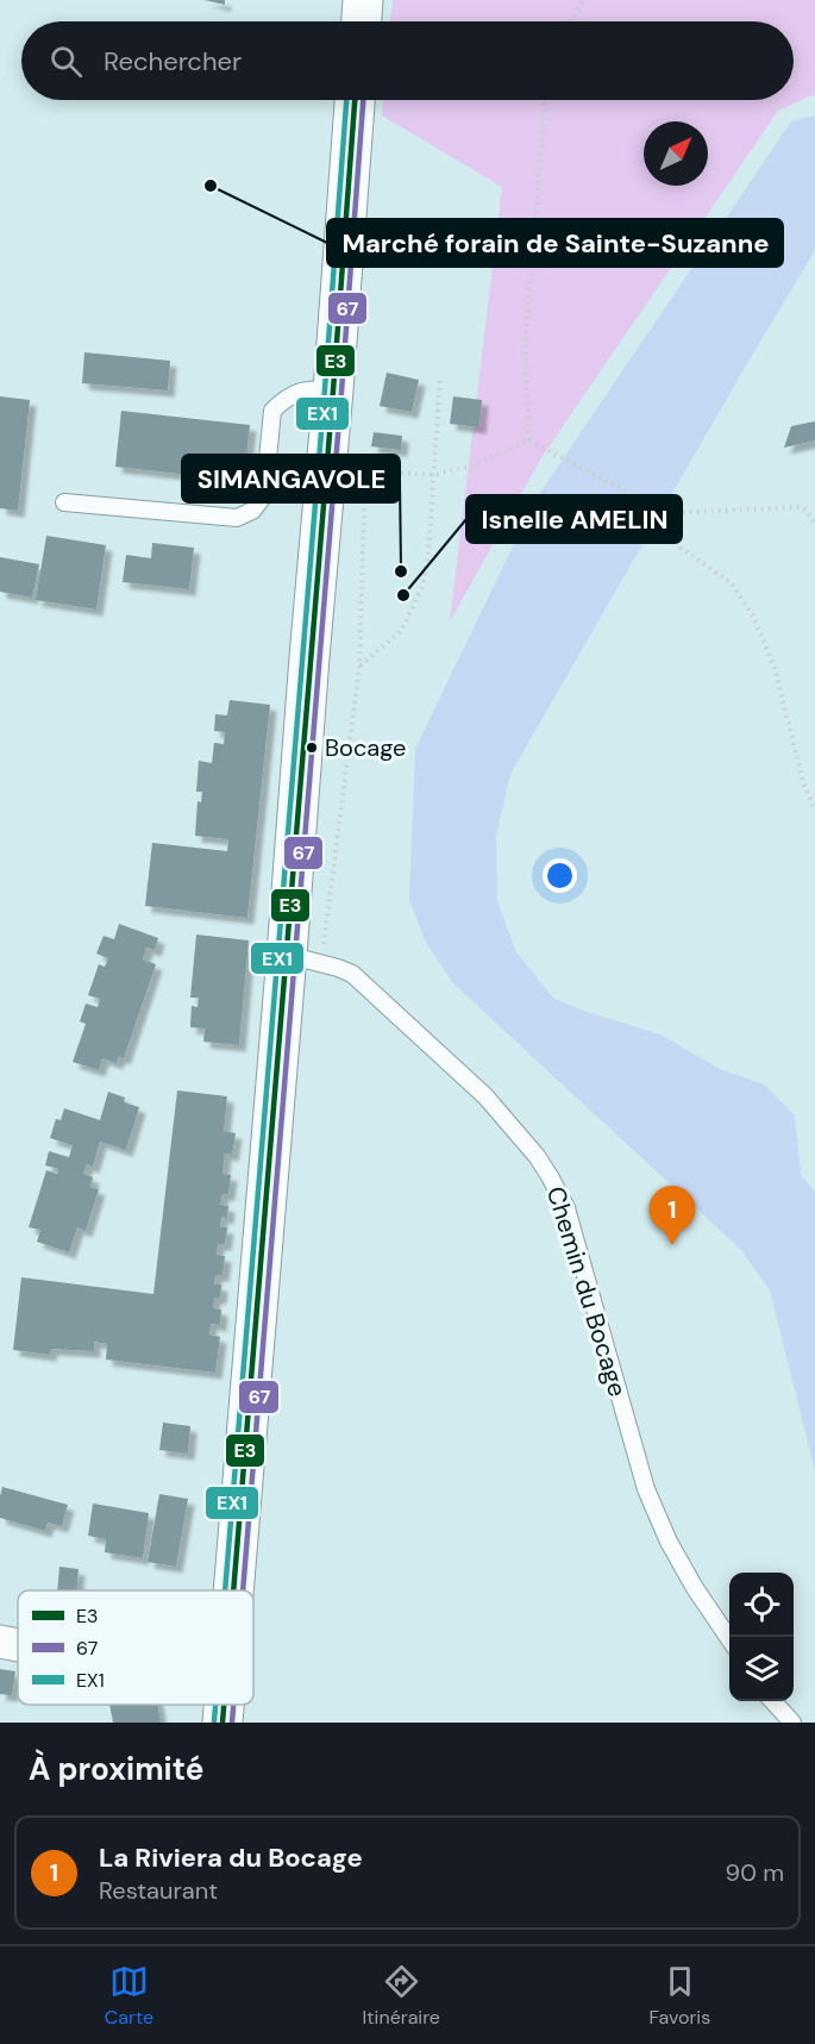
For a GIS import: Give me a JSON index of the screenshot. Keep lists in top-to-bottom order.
{
  "streets": {
    "lane": ["Chemin du Bocage"]
  },
  "places": [
    "Marché forain de Sainte-Suzanne",
    "SIMANGAVOLE",
    "Isnelle AMELIN",
    "Bocage"
  ],
  "lines": ["transit line E3", "transit line 67", "transit line EX1"],
  "legend": ["E3", "67", "EX1"],
  "north": "top right",
  "page": {
    "search": "Rechercher",
    "pins": "1",
    "heading": "À proximité",
    "list": [
      {
        "mark": "1",
        "name": "La Riviera du Bocage",
        "note": "Restaurant",
        "value": "90 m"
      }
    ],
    "nav": ["Carte", "Itinéraire", "Favoris"]
  }
}
